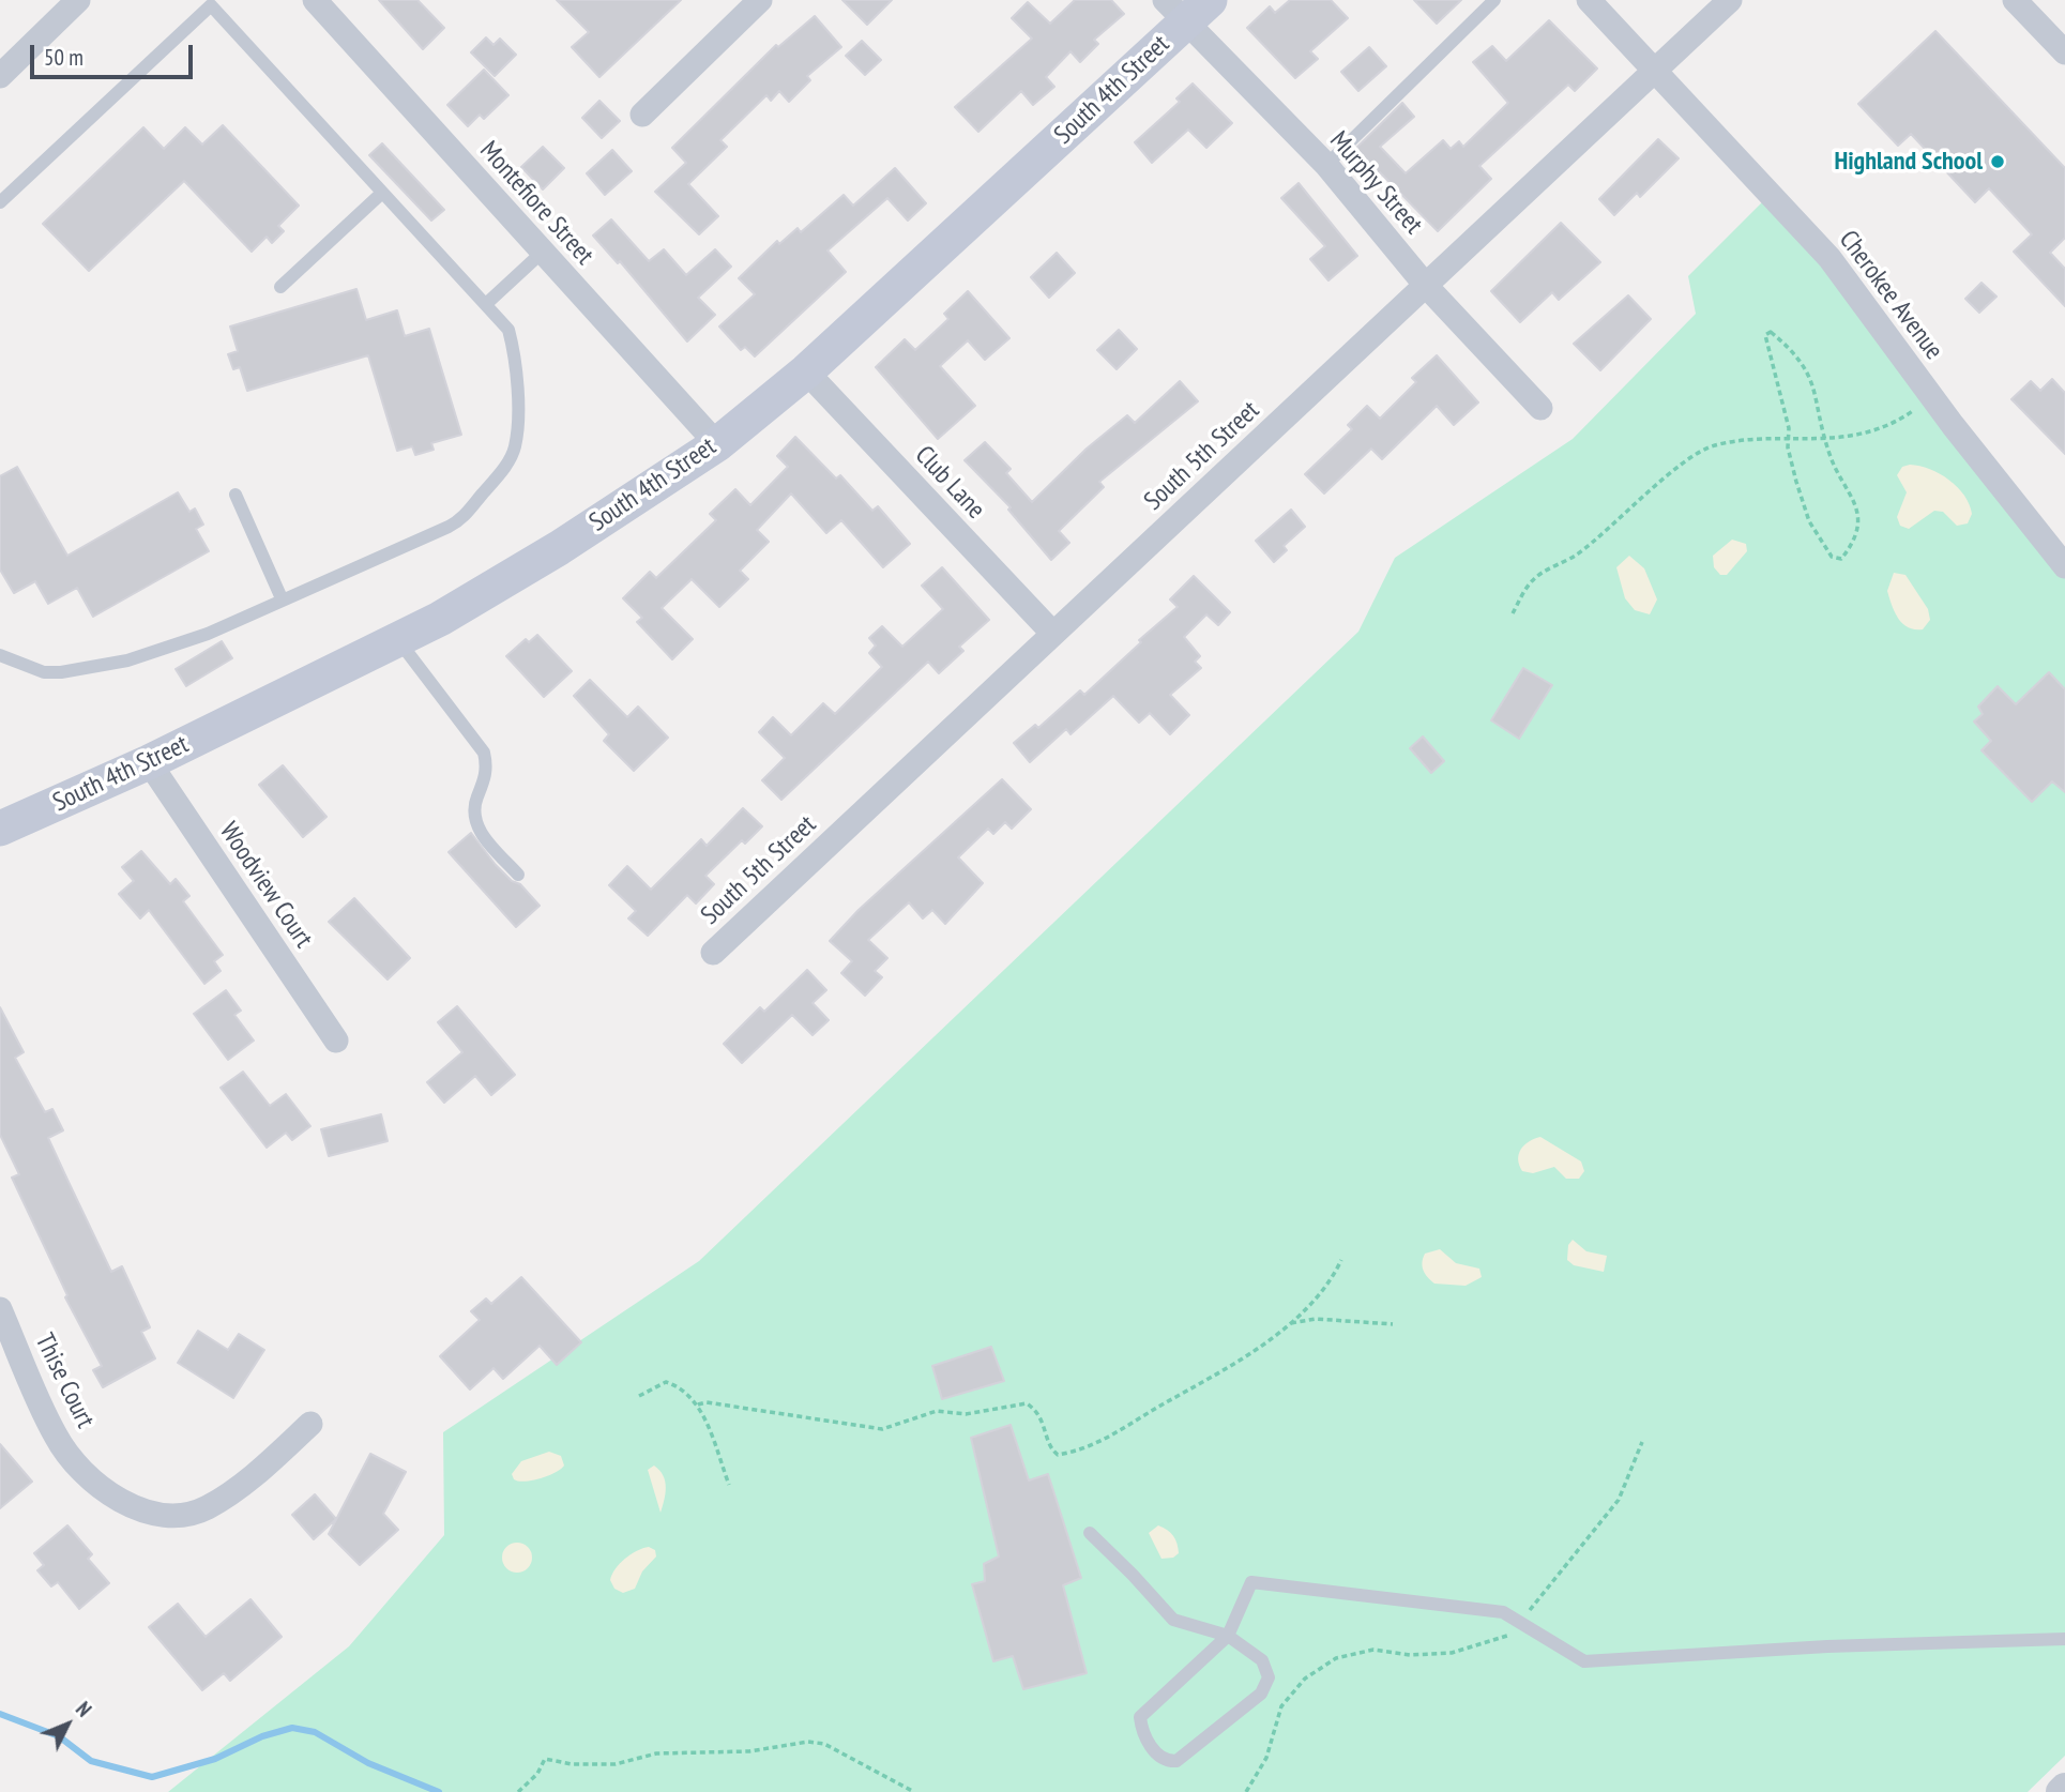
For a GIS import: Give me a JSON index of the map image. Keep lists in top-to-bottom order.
{
  "streets": {
    "main road": ["South 4th Street"],
    "street": [
      "Murphy Street",
      "Montefiore Street",
      "Cherokee Avenue",
      "South 5th Street",
      "Club Lane",
      "Woodview Court",
      "Thise Court"
    ]
  },
  "crossings": [
    ["South 4th Street", "Murphy Street"],
    ["South 4th Street", "Montefiore Street"],
    ["South 4th Street", "Club Lane"],
    ["South 4th Street", "Woodview Court"],
    ["Murphy Street", "South 5th Street"],
    ["Cherokee Avenue", "South 5th Street"],
    ["South 5th Street", "Club Lane"]
  ],
  "places": ["Highland School"],
  "scale_bar": "50 m",
  "north": "top right"
}
